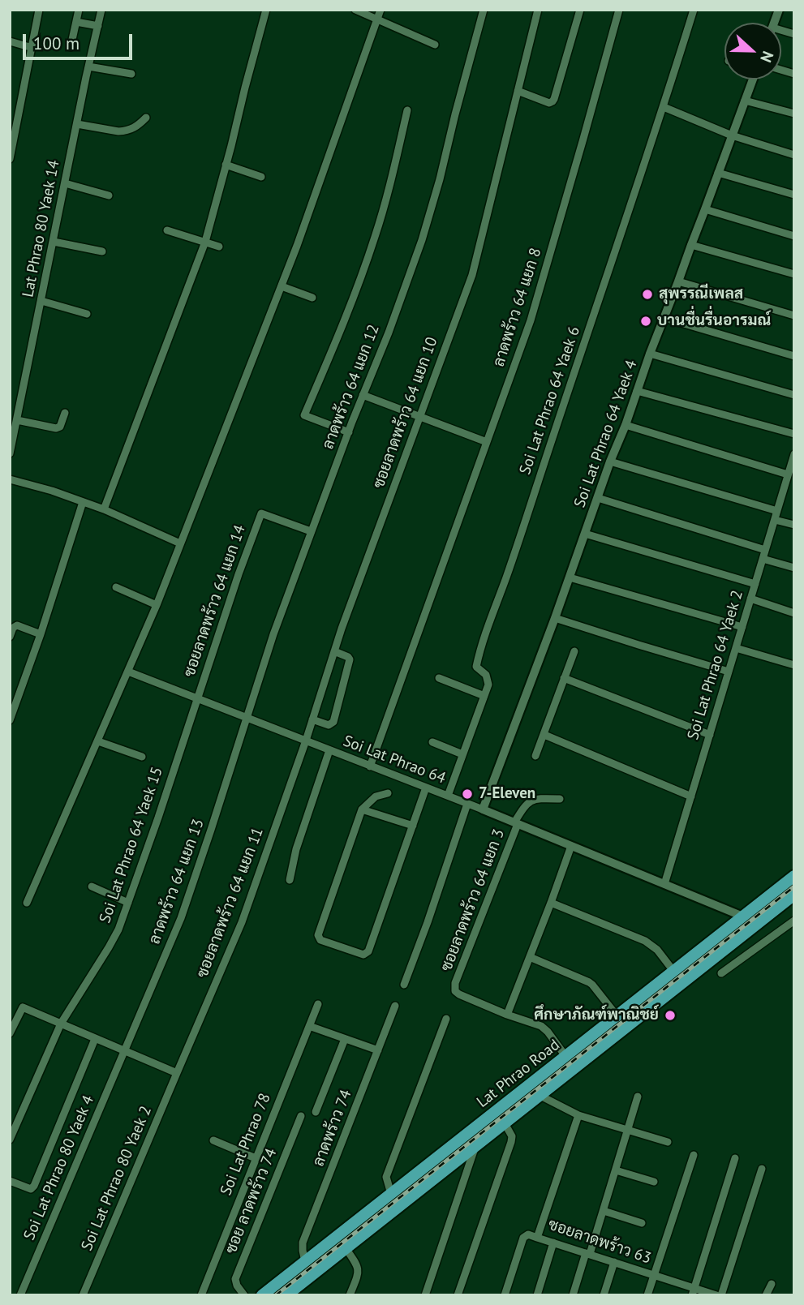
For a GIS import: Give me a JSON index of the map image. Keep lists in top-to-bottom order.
{
  "streets": {
    "main road": ["Lat Phrao Road"],
    "street": [
      "Lat Phrao 80 Yaek 14",
      "ลาดพร้าว 64 แยก 8",
      "ลาดพร้าว 64 แยก 12",
      "Soi Lat Phrao 64 Yaek 6",
      "ซอยลาดพร้าว 64 แยก 10",
      "Soi Lat Phrao 64 Yaek 4",
      "ซอยลาดพร้าว 64 แยก 14",
      "Soi Lat Phrao 64 Yaek 2",
      "Soi Lat Phrao 64",
      "Soi Lat Phrao 64 Yaek 15",
      "ลาดพร้าว 64 แยก 13",
      "ซอยลาดพร้าว 64 แยก 3",
      "ซอยลาดพร้าว 64 แยก 11",
      "ลาดพร้าว 74",
      "Soi Lat Phrao 78",
      "Soi Lat Phrao 80 Yaek 4",
      "Soi Lat Phrao 80 Yaek 2",
      "ซอย ลาดพร้าว 74",
      "ซอยลาดพร้าว 63"
    ]
  },
  "crossings": [
    ["ลาดพร้าว 64 แยก 8", "Soi Lat Phrao 64"],
    ["ลาดพร้าว 64 แยก 12", "ซอยลาดพร้าว 64 แยก 14"],
    ["ลาดพร้าว 64 แยก 12", "Soi Lat Phrao 64"],
    ["ลาดพร้าว 64 แยก 12", "ลาดพร้าว 64 แยก 13"],
    ["Soi Lat Phrao 64 Yaek 6", "Soi Lat Phrao 64"],
    ["ซอยลาดพร้าว 64 แยก 10", "Soi Lat Phrao 64"],
    ["ซอยลาดพร้าว 64 แยก 10", "ซอยลาดพร้าว 64 แยก 11"],
    ["Soi Lat Phrao 64 Yaek 4", "Soi Lat Phrao 64"],
    ["ซอยลาดพร้าว 64 แยก 14", "Soi Lat Phrao 64"],
    ["ซอยลาดพร้าว 64 แยก 14", "Soi Lat Phrao 64 Yaek 15"],
    ["Soi Lat Phrao 64 Yaek 2", "Soi Lat Phrao 64"],
    ["Soi Lat Phrao 64", "Soi Lat Phrao 64 Yaek 15"],
    ["Soi Lat Phrao 64", "ลาดพร้าว 64 แยก 13"],
    ["Soi Lat Phrao 64", "ซอยลาดพร้าว 64 แยก 3"],
    ["Soi Lat Phrao 64", "ซอยลาดพร้าว 64 แยก 11"],
    ["Soi Lat Phrao 64", "Lat Phrao Road"],
    ["ลาดพร้าว 64 แยก 13", "Soi Lat Phrao 80 Yaek 4"],
    ["ซอยลาดพร้าว 64 แยก 3", "Lat Phrao Road"],
    ["ซอยลาดพร้าว 64 แยก 11", "Soi Lat Phrao 80 Yaek 2"],
    ["Lat Phrao Road", "ลาดพร้าว 74"]
  ],
  "places": [
    "สุพรรณีเพลส",
    "บานชื่นรื่นอารมณ์",
    "7-Eleven",
    "ศึกษาภัณฑ์พาณิชย์"
  ],
  "scale_bar": "100 m",
  "north": "right"
}
